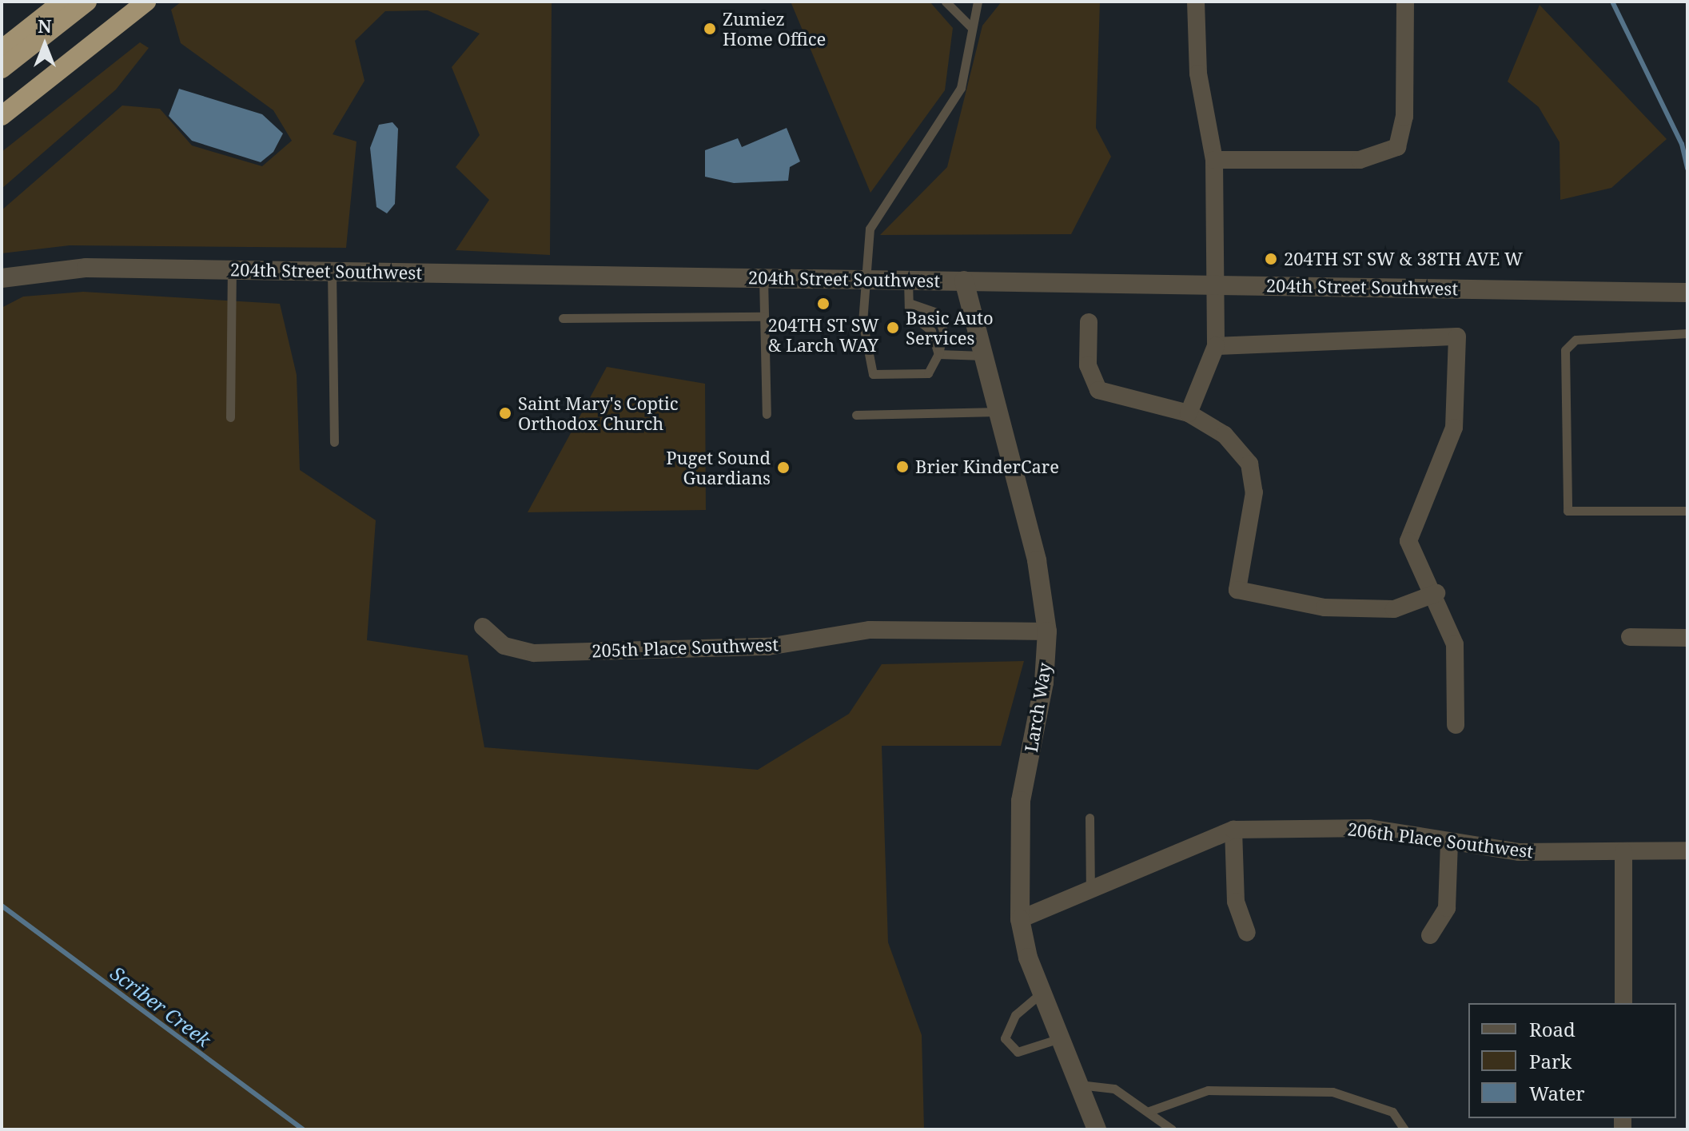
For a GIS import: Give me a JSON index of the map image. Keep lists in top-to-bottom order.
{
  "streets": {
    "street": [
      "204th Street Southwest",
      "205th Place Southwest",
      "Larch Way",
      "206th Place Southwest"
    ]
  },
  "crossings": [
    ["204th Street Southwest", "Larch Way"],
    ["205th Place Southwest", "Larch Way"],
    ["Larch Way", "206th Place Southwest"]
  ],
  "water": ["Scriber Creek"],
  "places": [
    "Zumiez Home Office",
    "204TH ST SW & 38TH AVE W",
    "204TH ST SW & Larch WAY",
    "Basic Auto Services",
    "Saint Mary's Coptic Orthodox Church",
    "Brier KinderCare",
    "Puget Sound Guardians"
  ],
  "legend": ["Road", "Park", "Water"],
  "north": "top"
}
